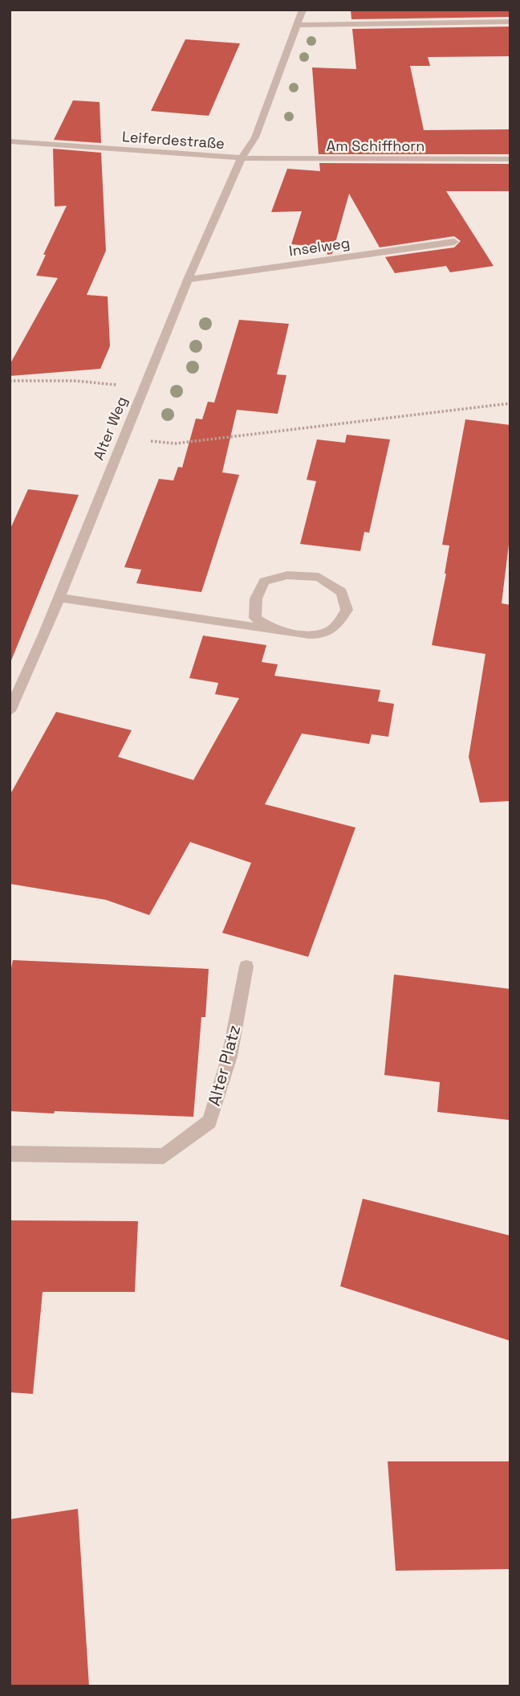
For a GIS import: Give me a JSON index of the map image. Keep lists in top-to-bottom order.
{
  "streets": {
    "street": [
      "Leiferdestraße",
      "Am Schiffhorn",
      "Inselweg",
      "Alter Weg",
      "Alter Platz"
    ]
  },
  "crossings": [
    ["Leiferdestraße", "Am Schiffhorn"],
    ["Leiferdestraße", "Alter Weg"],
    ["Am Schiffhorn", "Alter Weg"],
    ["Inselweg", "Alter Weg"]
  ]
}
